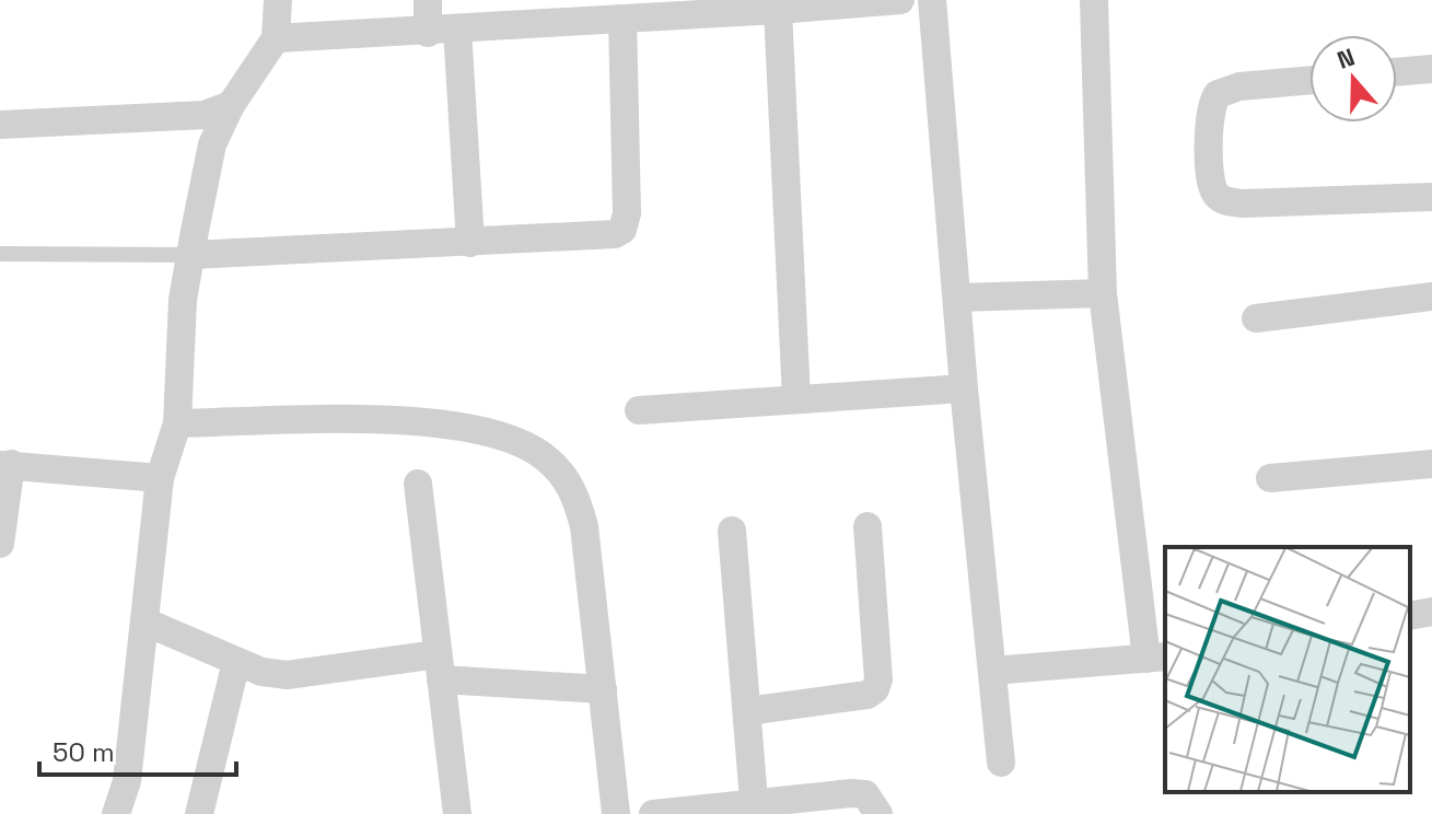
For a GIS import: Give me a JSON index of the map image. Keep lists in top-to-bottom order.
{
  "scale_bar": "50 m",
  "north": "top"
}
